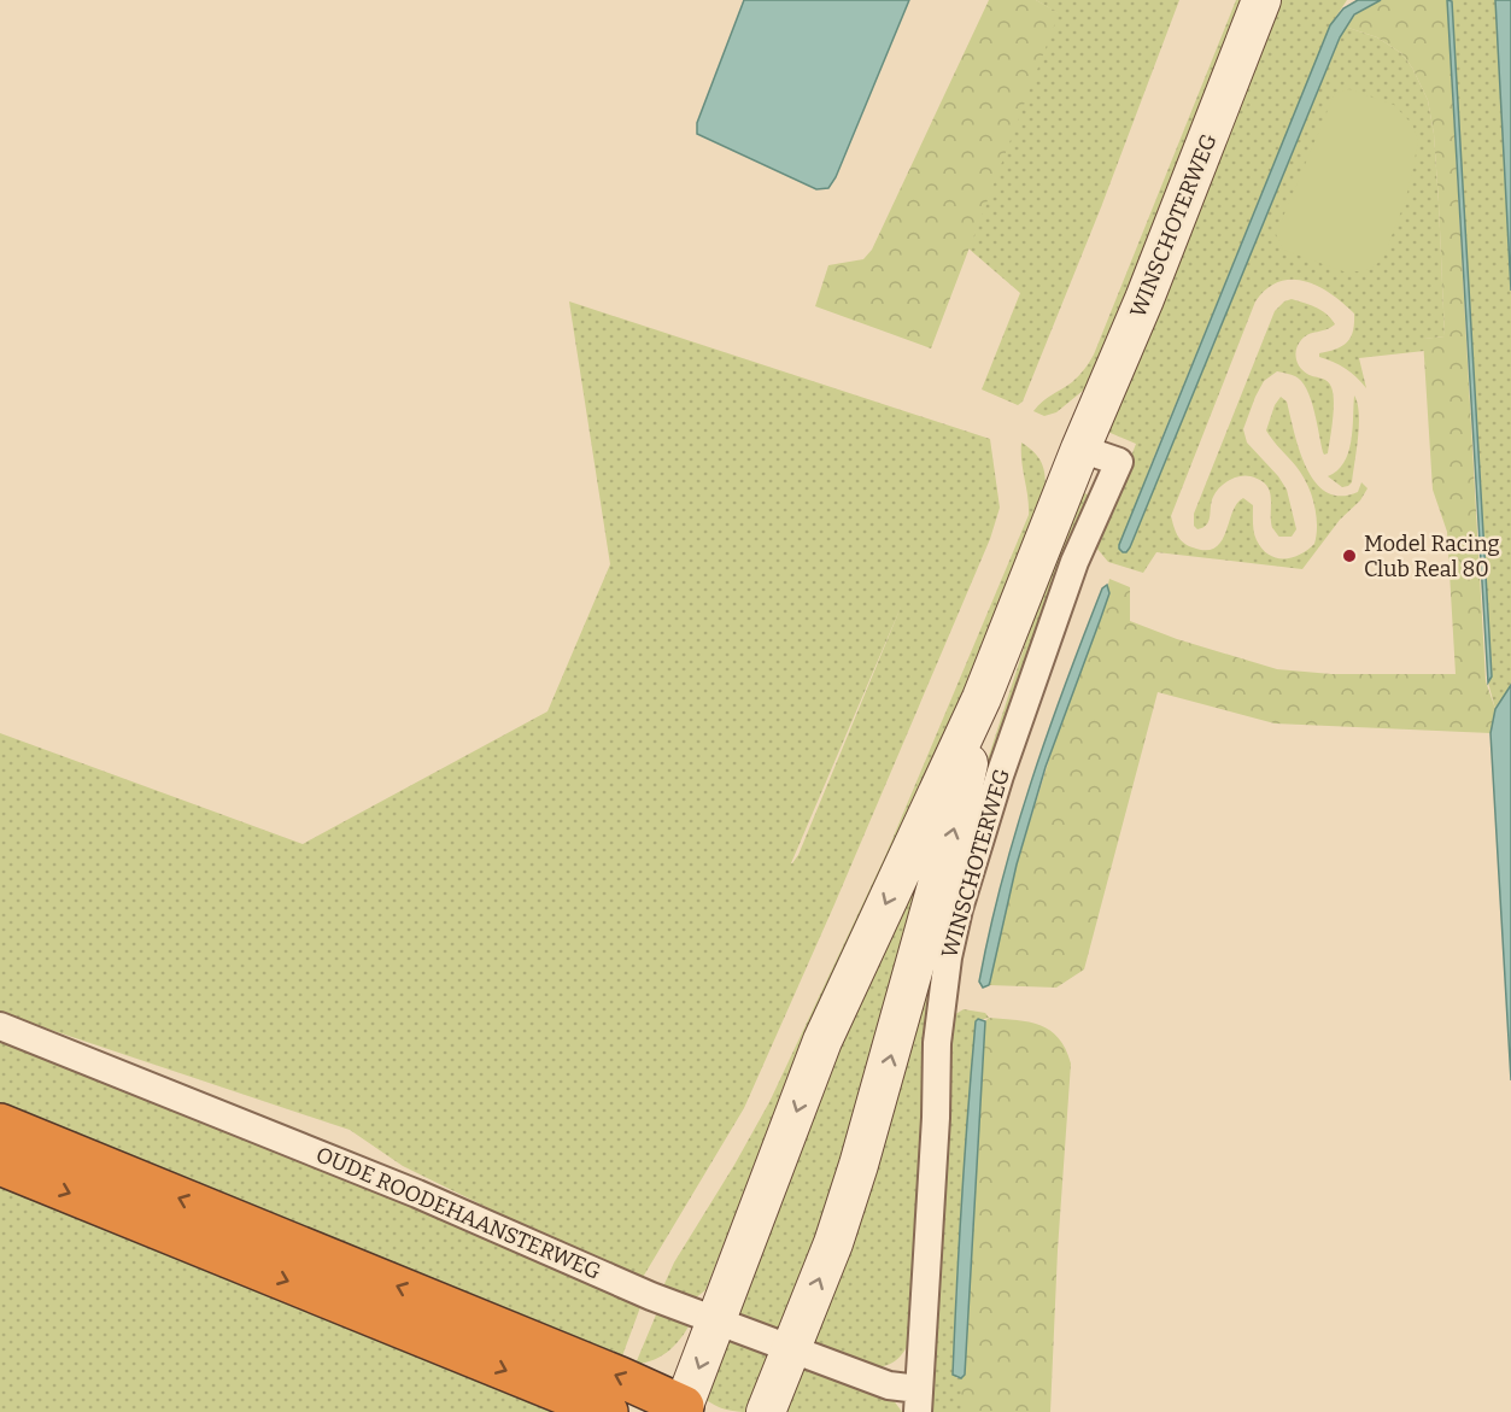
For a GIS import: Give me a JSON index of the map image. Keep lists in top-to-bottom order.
{
  "streets": {
    "main road": ["WINSCHOTERWEG"],
    "street": ["OUDE ROODEHAANSTERWEG"]
  },
  "crossings": [
    ["WINSCHOTERWEG", "OUDE ROODEHAANSTERWEG"]
  ],
  "places": ["Model Racing Club Real 80"]
}
